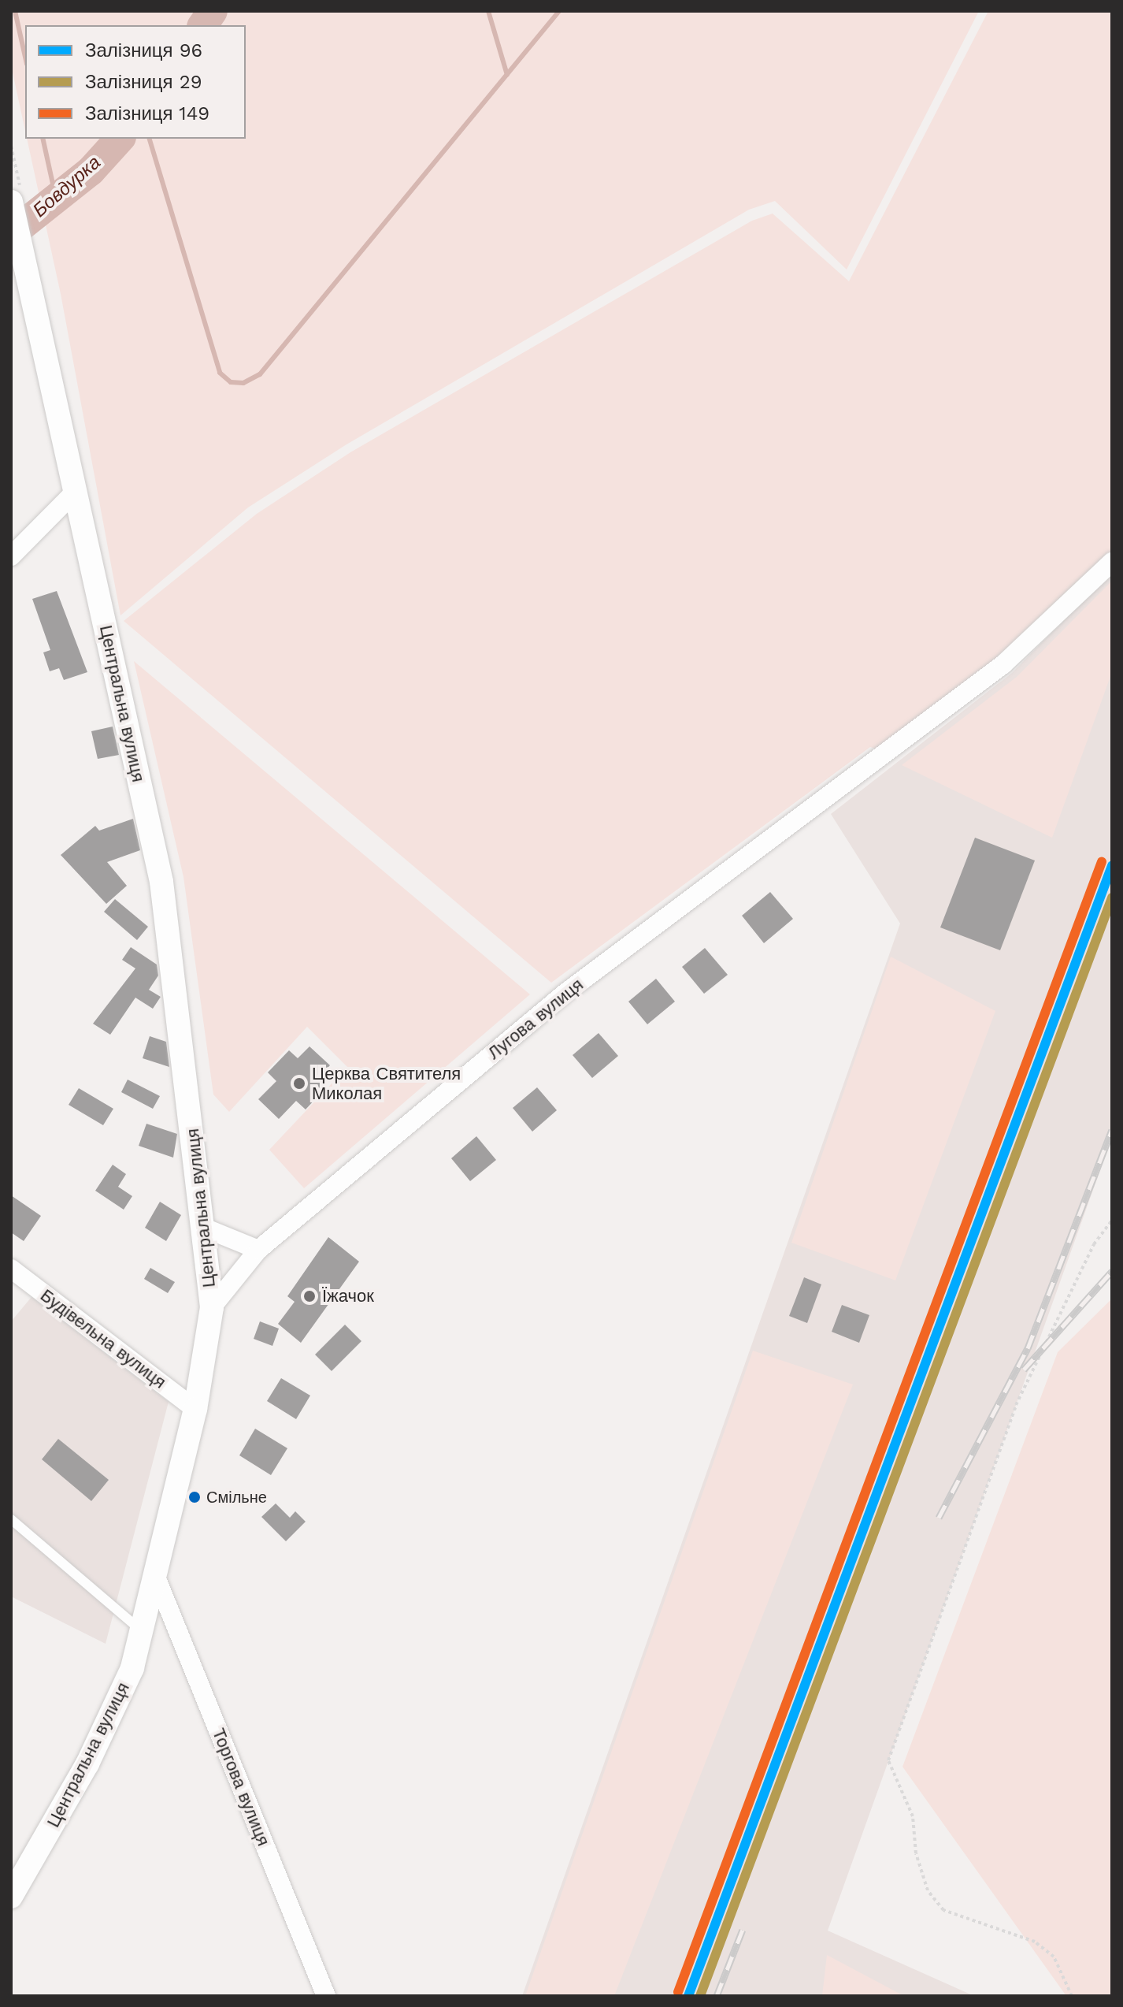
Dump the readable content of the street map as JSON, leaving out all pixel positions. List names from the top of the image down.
{
  "streets": {
    "street": [
      "Центральна вулиця",
      "Лугова вулиця",
      "Будівельна вулиця",
      "Торгова вулиця"
    ]
  },
  "crossings": [
    ["Центральна вулиця", "Лугова вулиця"],
    ["Центральна вулиця", "Будівельна вулиця"],
    ["Центральна вулиця", "Торгова вулиця"]
  ],
  "water": ["Бовдурка"],
  "places": ["Церква Святителя Миколая", "Їжачок", "Смільне"],
  "lines": ["rail line 149", "rail line 96", "rail line 29"],
  "legend": ["Залізниця 96", "Залізниця 29", "Залізниця 149"]
}
